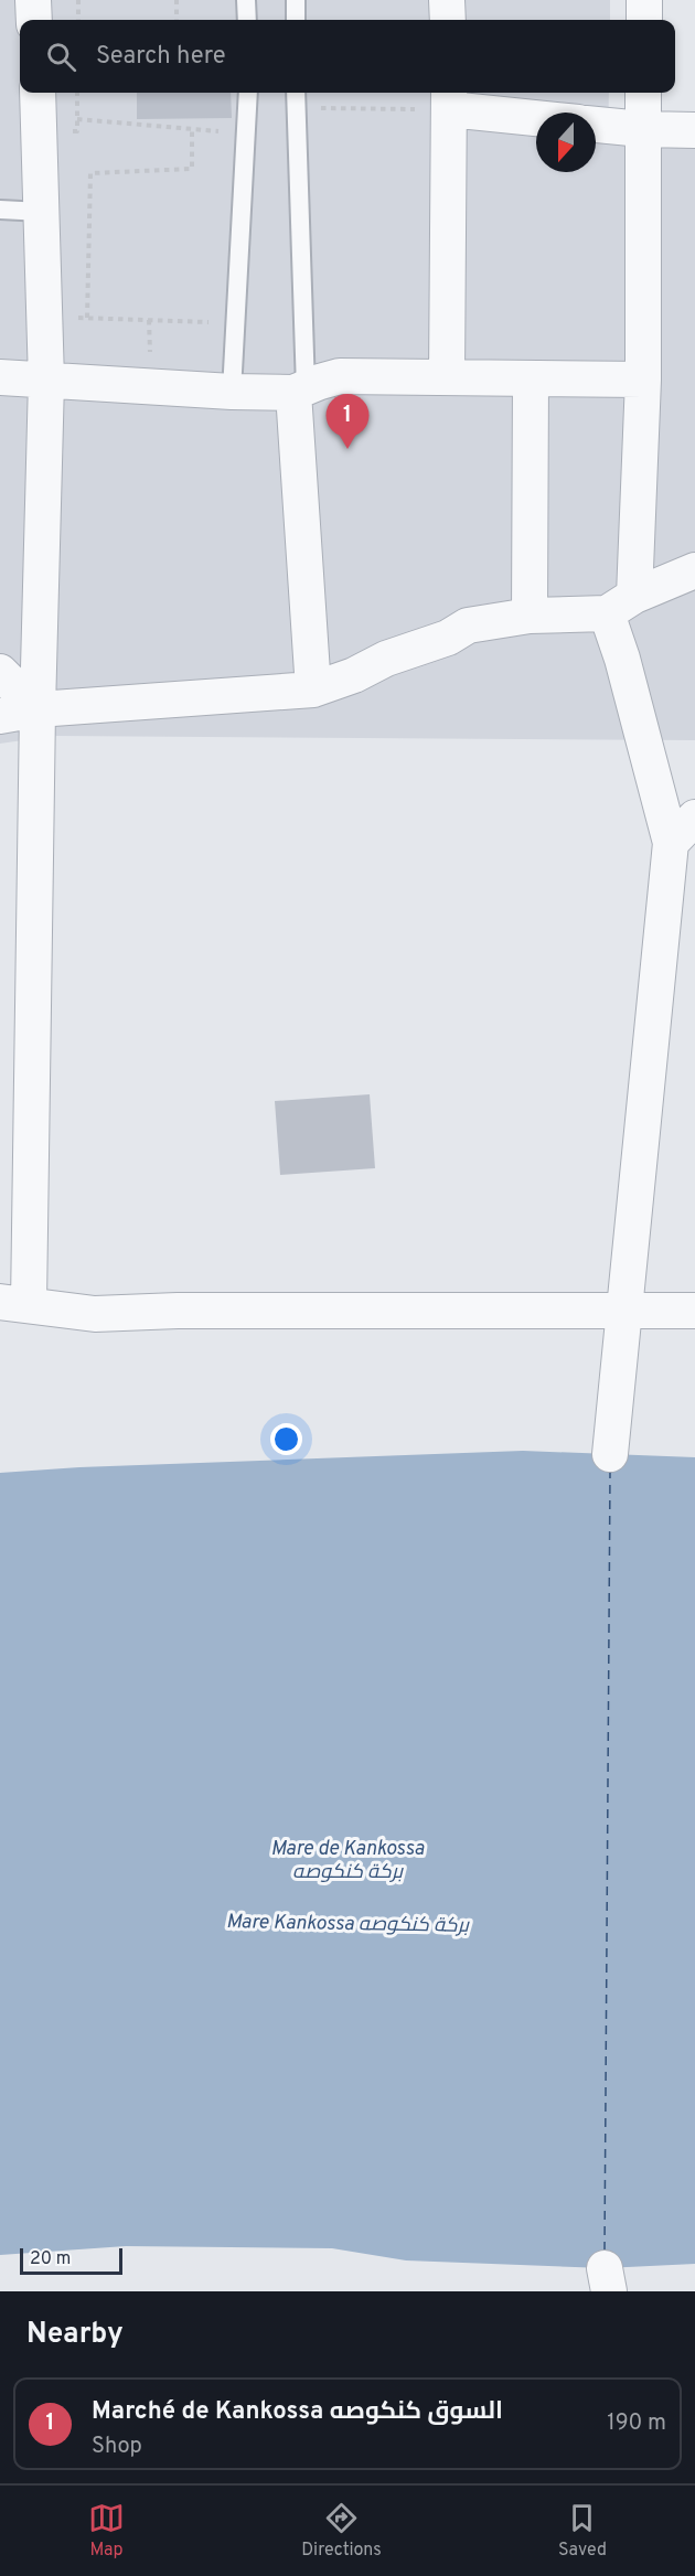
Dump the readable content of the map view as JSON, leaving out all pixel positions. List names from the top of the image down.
{
  "water": ["Mare de Kankossa بركة كنكوصه", "Mare Kankossa بركة كنكوصه"],
  "scale_bar": "20 m",
  "north": "bottom",
  "page": {
    "search": "Search here",
    "pins": "1",
    "scale": "20 m",
    "heading": "Nearby",
    "list": [
      {
        "mark": "1",
        "name": "Marché de Kankossa السوق كنكوصه",
        "note": "Shop",
        "value": "190 m"
      }
    ],
    "nav": ["Map", "Directions", "Saved"]
  }
}
